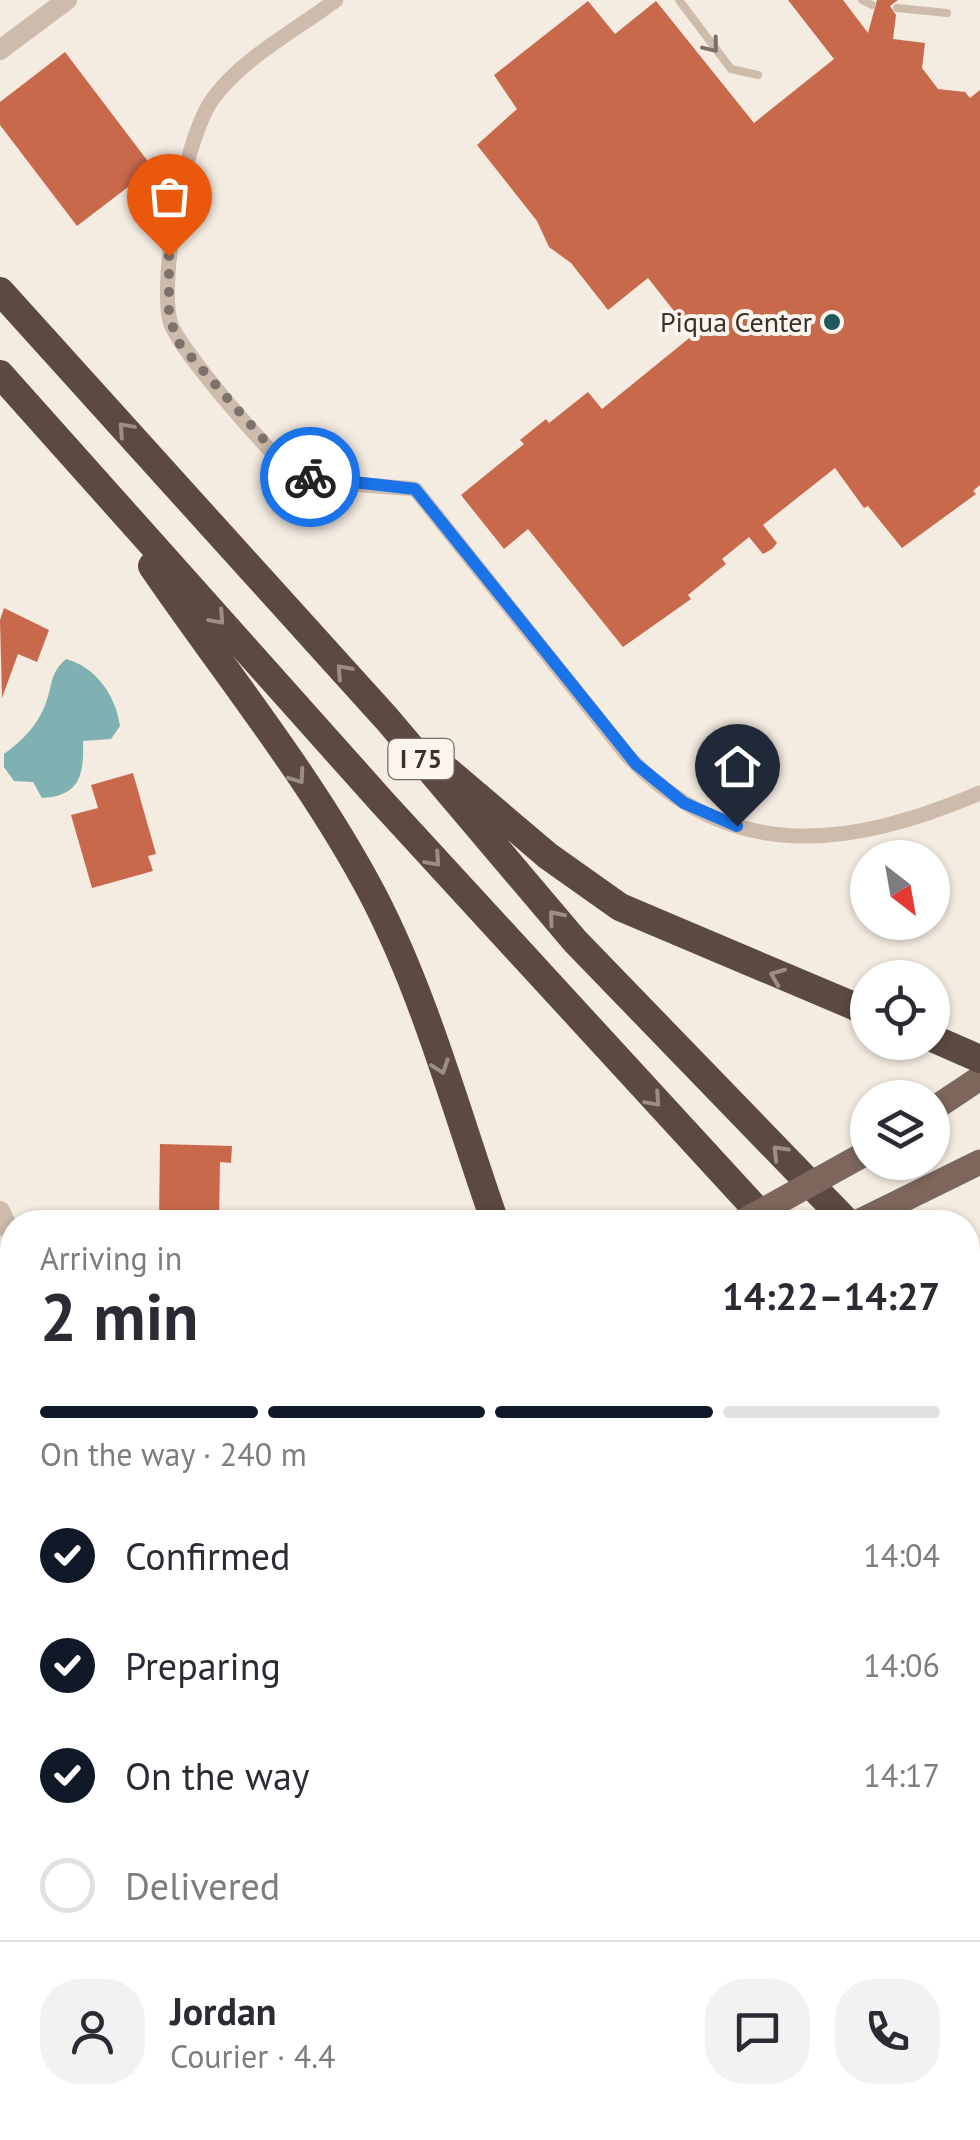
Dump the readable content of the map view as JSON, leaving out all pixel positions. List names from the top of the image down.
{
  "streets": {
    "highway": ["I 75"]
  },
  "places": ["Piqua Center"],
  "north": "bottom right",
  "page": {
    "heading": ["2 min", "Arriving in", "14:22–14:27"],
    "panel": ["Jordan", "Courier · 4.4"],
    "bar": "On the way · 240 m",
    "list": [
      ["Confirmed", "14:04"],
      ["Preparing", "14:06"],
      ["On the way", "14:17"],
      "Delivered"
    ]
  }
}
